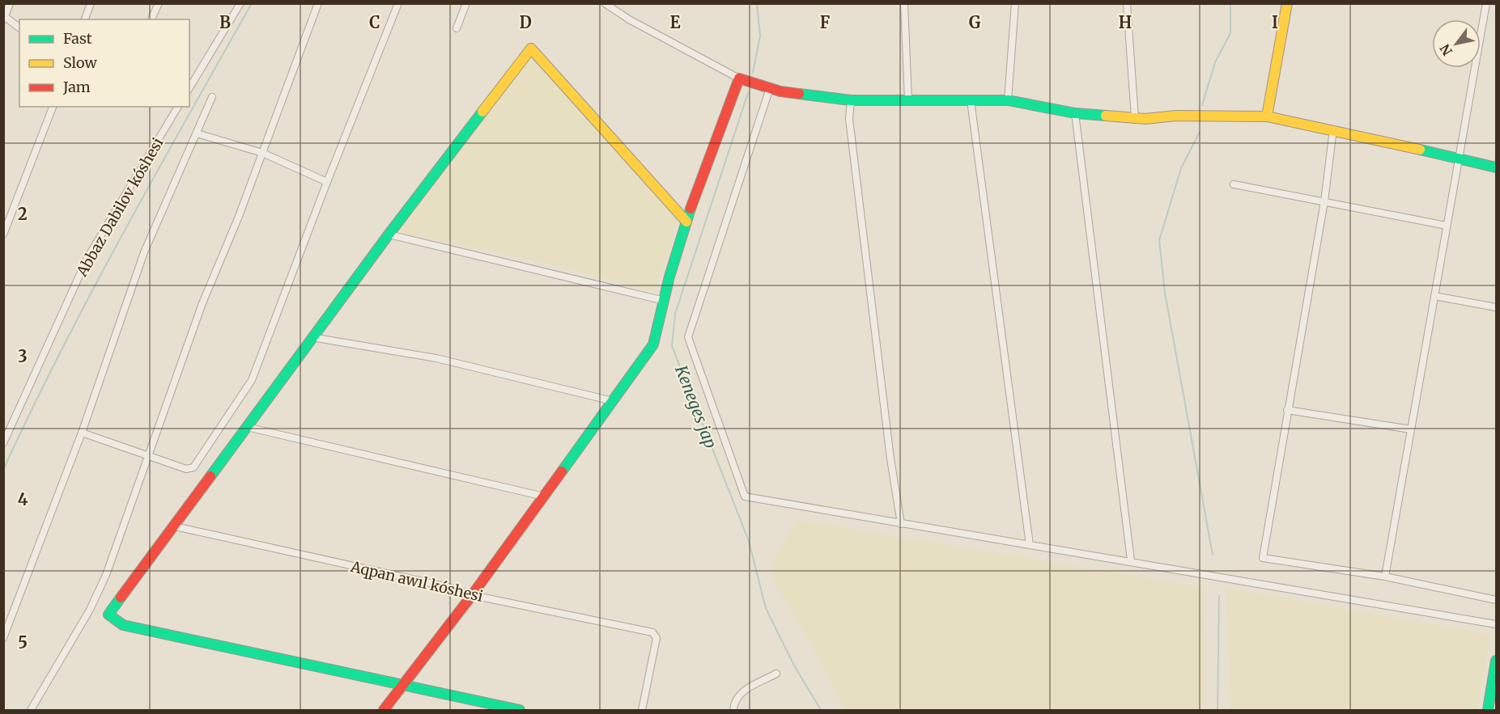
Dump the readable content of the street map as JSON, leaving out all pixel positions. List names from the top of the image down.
{
  "streets": {
    "street": ["Abbaz Dabilov kóshesi", "Aqpan awıl kóshesi"]
  },
  "water": ["Keneges jap"],
  "legend": ["Fast", "Slow", "Jam"],
  "north": "bottom left",
  "grid": {
    "columns": [
      "B",
      "C",
      "D",
      "E",
      "F",
      "G",
      "H",
      "I"
    ],
    "rows": [
      "2",
      "3",
      "4",
      "5"
    ]
  }
}
